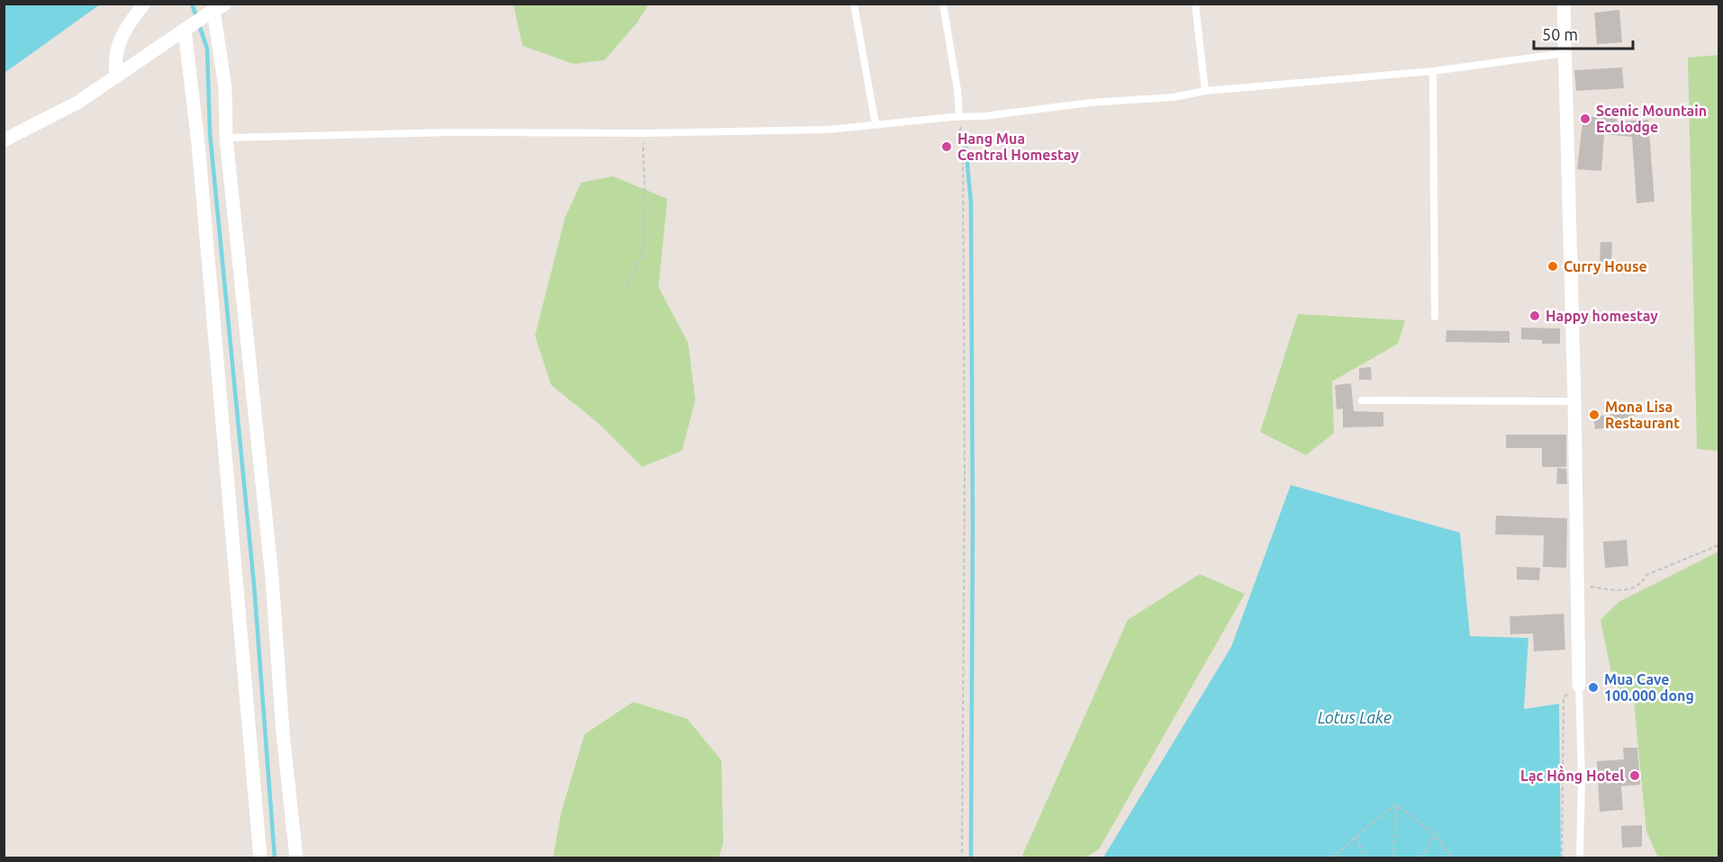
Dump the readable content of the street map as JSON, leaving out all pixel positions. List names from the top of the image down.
{
  "water": ["Lotus Lake"],
  "places": [
    "Scenic Mountain Ecolodge",
    "Hang Mua Central Homestay",
    "Curry House",
    "Happy homestay",
    "Mona Lisa Restaurant",
    "Mua Cave 100.000 dong",
    "Lạc Hồng Hotel"
  ],
  "scale_bar": "50 m"
}
